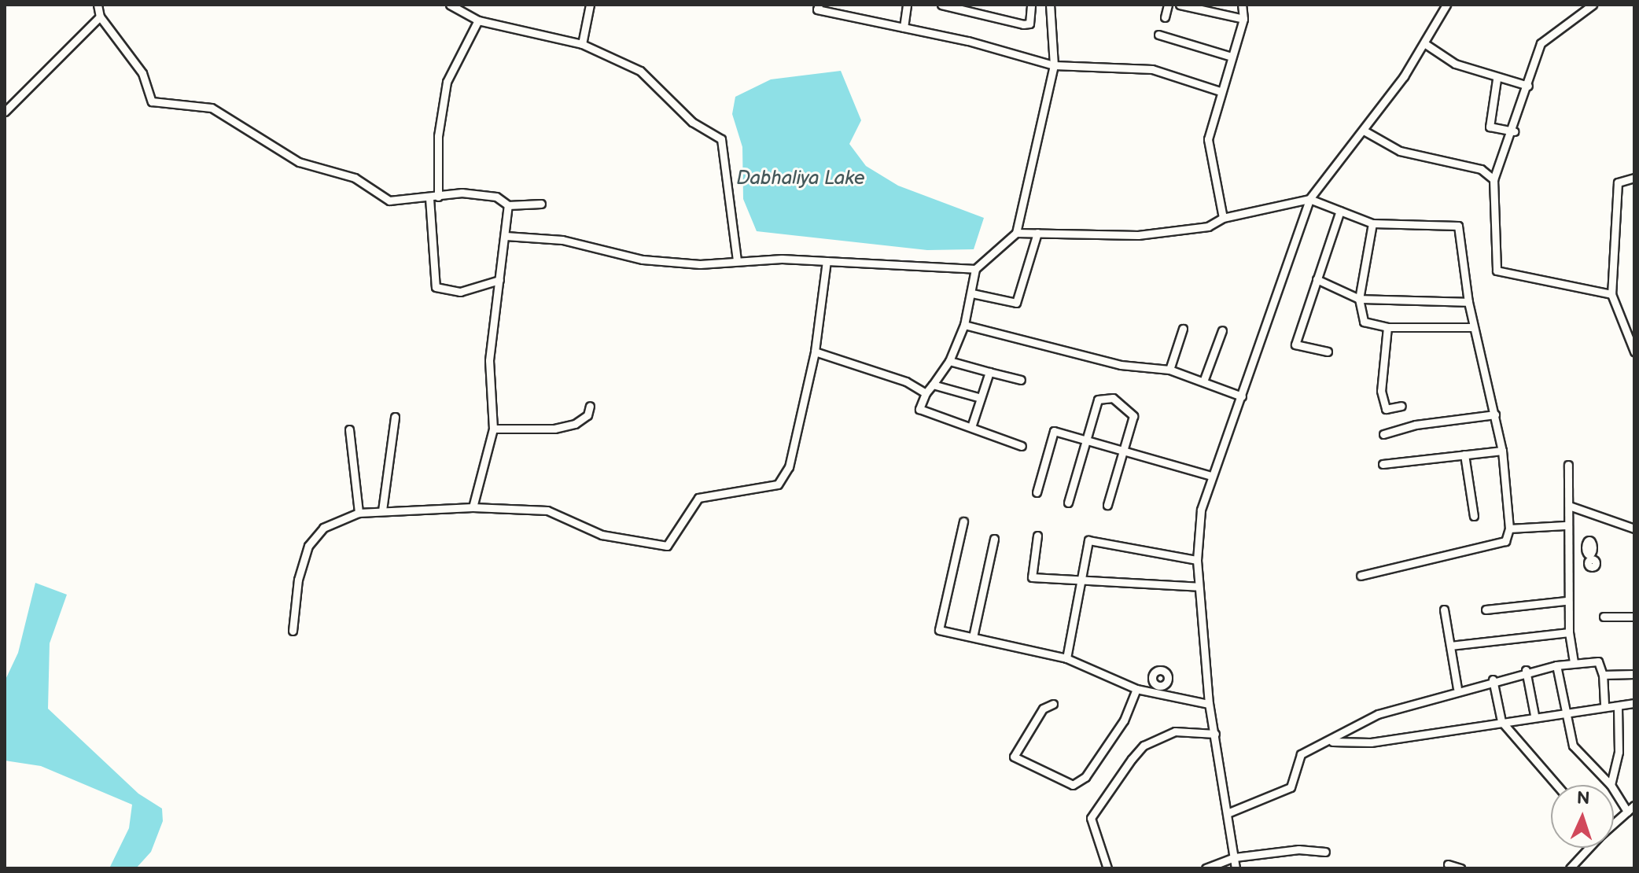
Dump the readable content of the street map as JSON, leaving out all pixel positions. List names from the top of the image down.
{
  "water": ["Dabhaliya Lake"],
  "north": "top"
}
